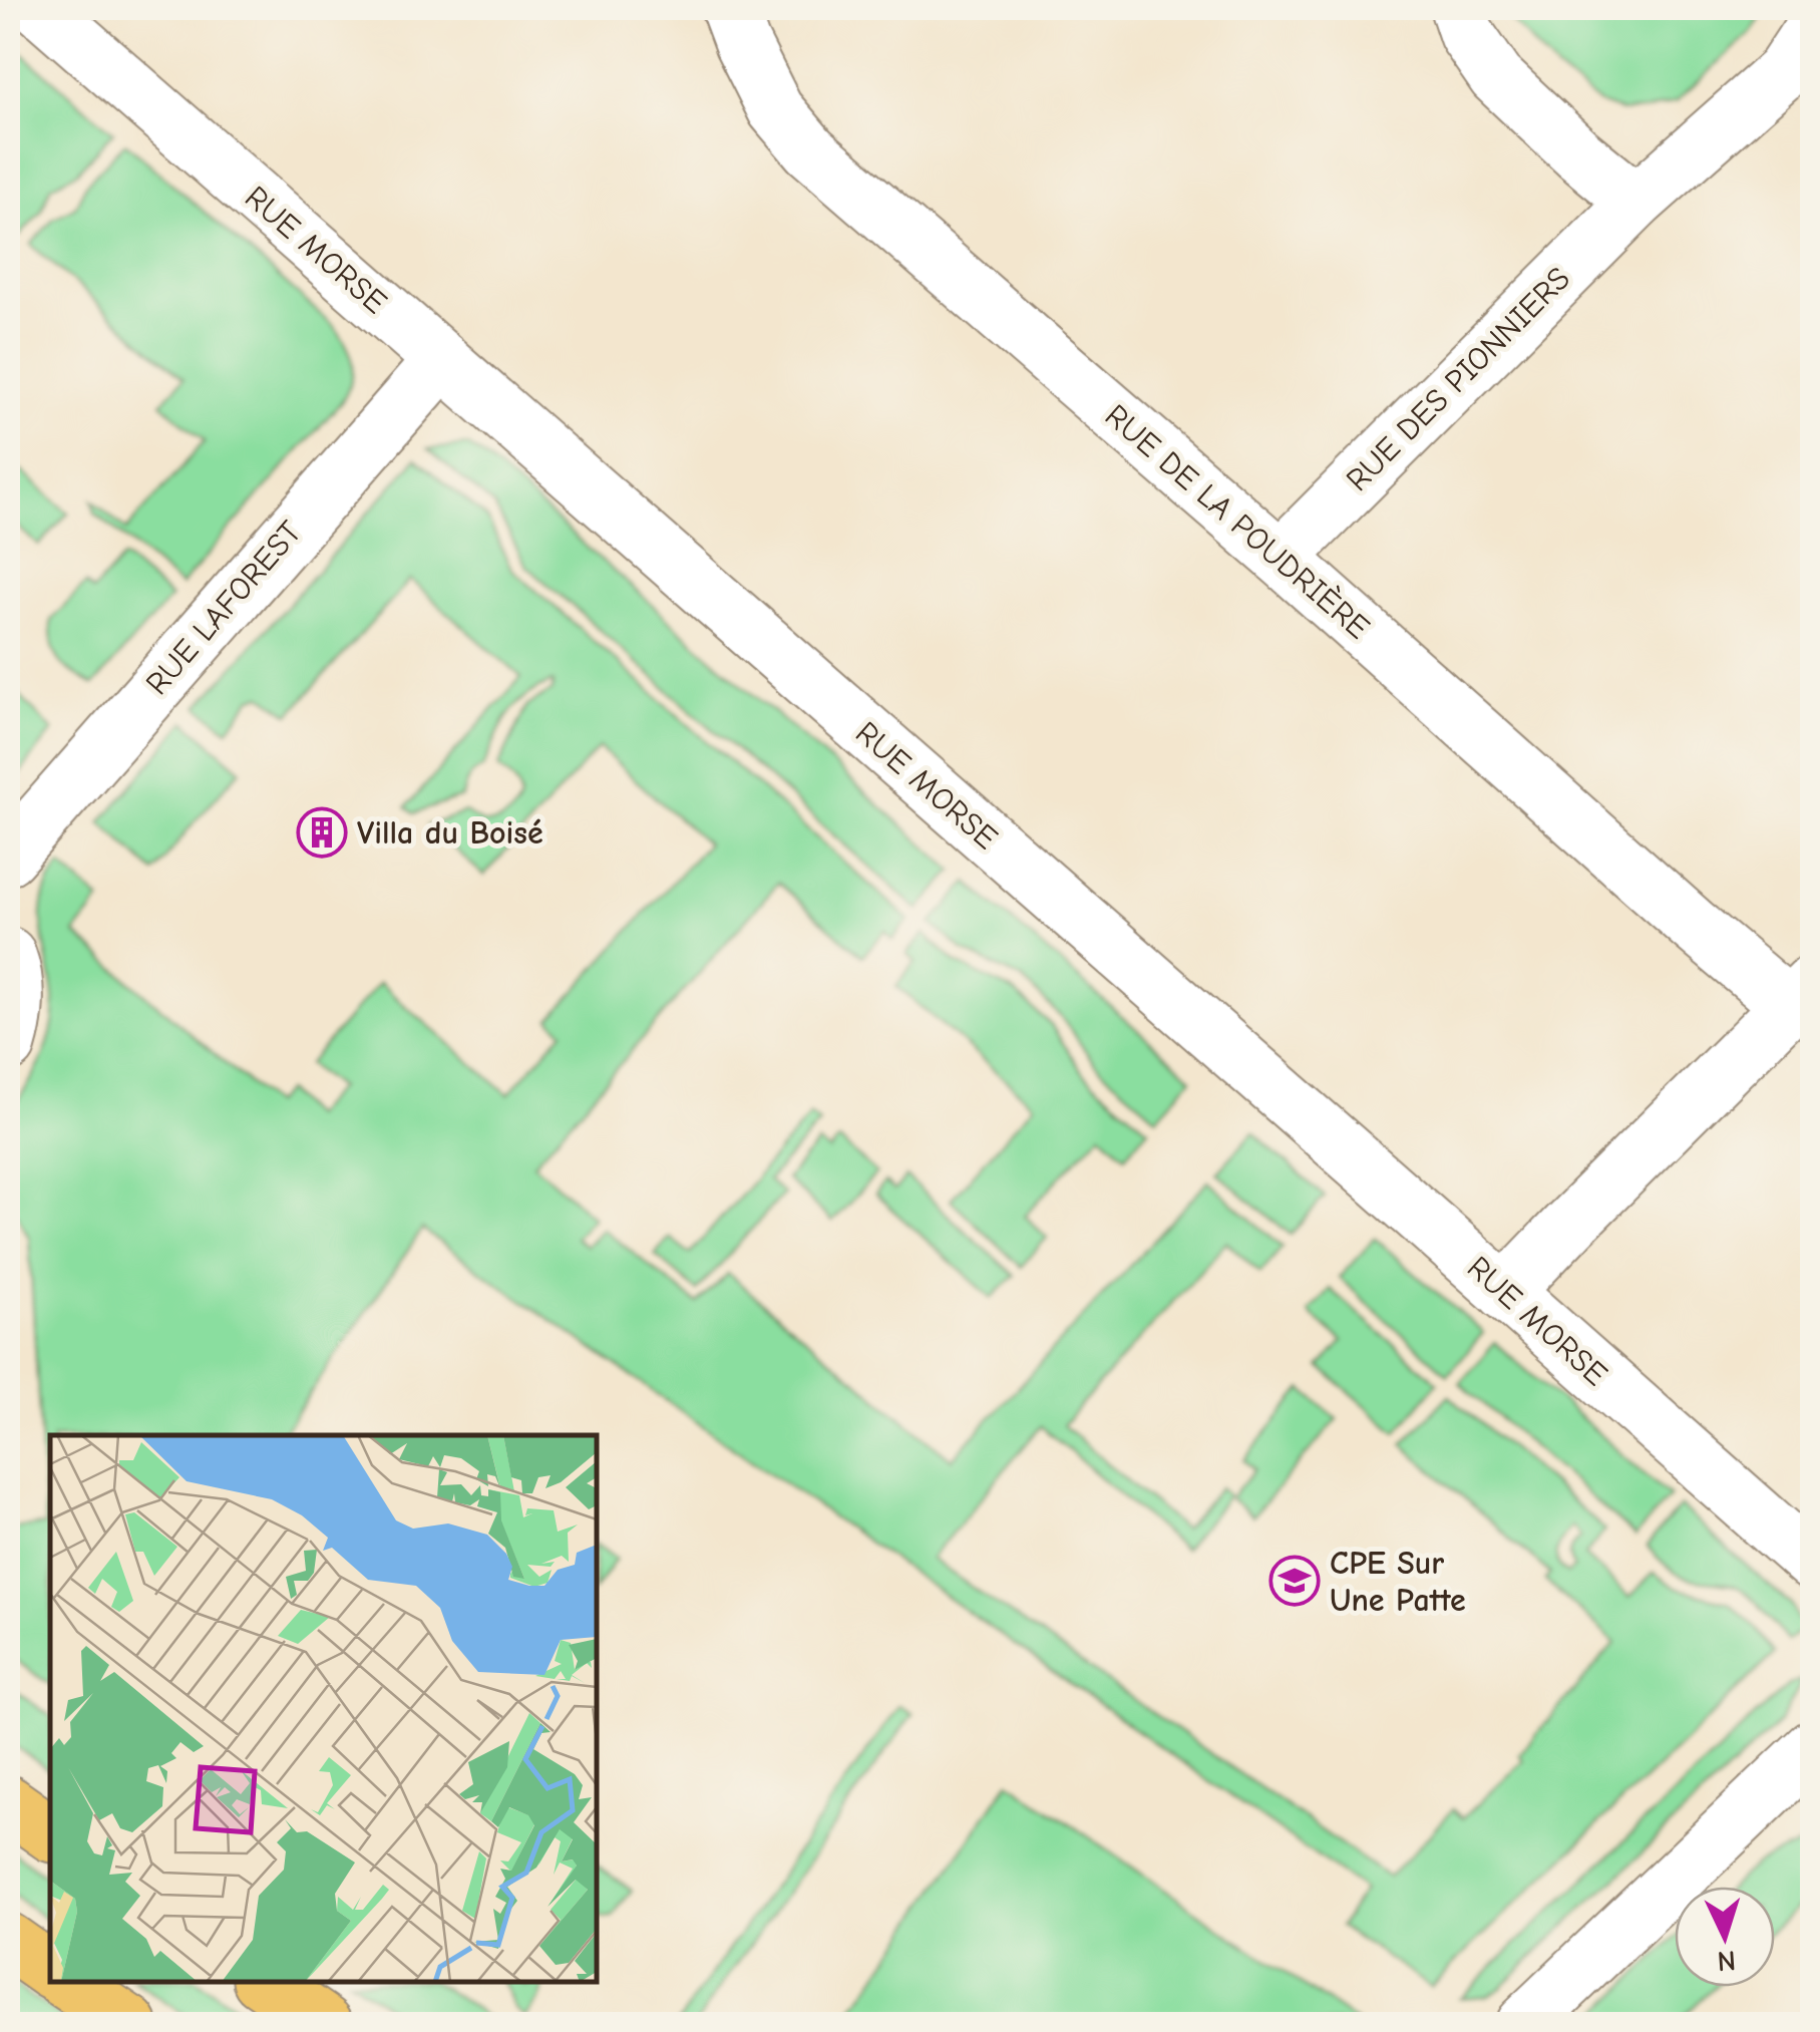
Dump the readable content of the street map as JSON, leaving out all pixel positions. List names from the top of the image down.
{
  "streets": {
    "street": [
      "RUE MORSE",
      "RUE DES PIONNIERS",
      "RUE DE LA POUDRIÈRE",
      "RUE LAFOREST"
    ]
  },
  "crossings": [
    ["RUE MORSE", "RUE LAFOREST"],
    ["RUE DES PIONNIERS", "RUE DE LA POUDRIÈRE"]
  ],
  "places": {
    "building": ["Villa du Boisé"],
    "school or university": ["CPE Sur Une Patte"]
  },
  "north": "bottom"
}
